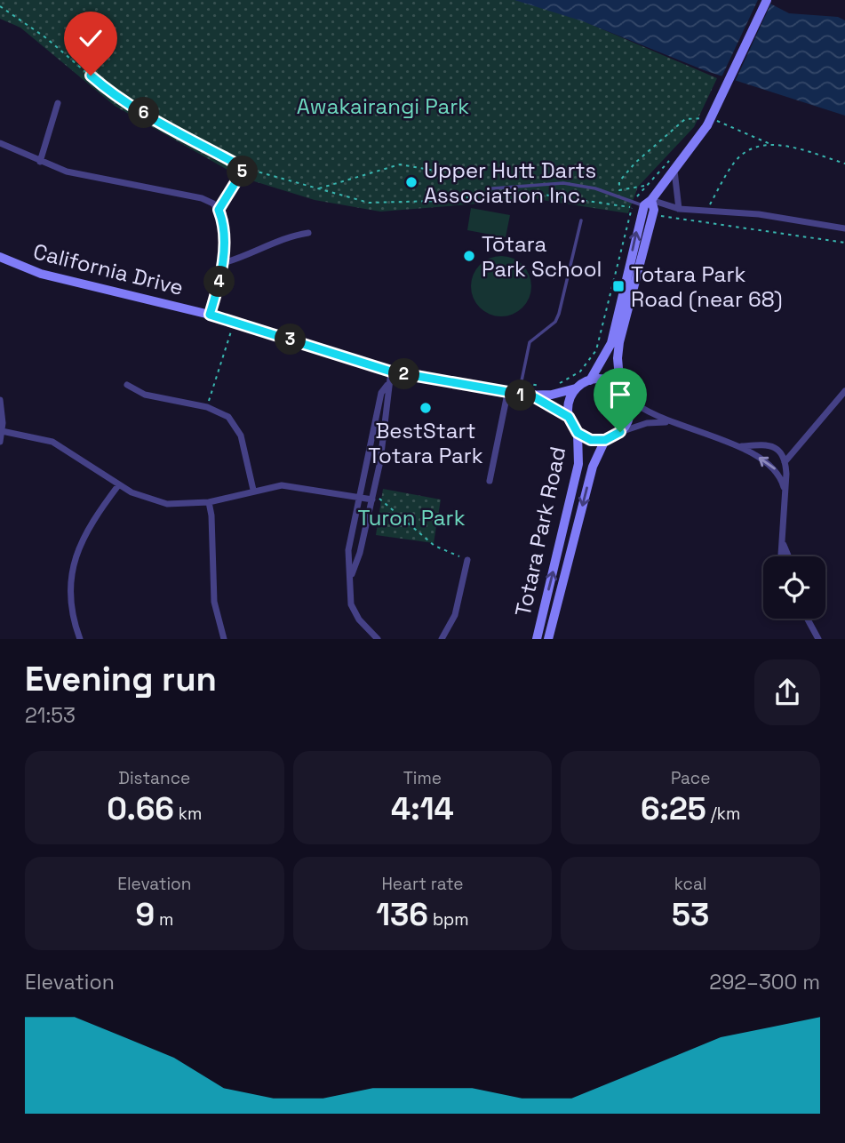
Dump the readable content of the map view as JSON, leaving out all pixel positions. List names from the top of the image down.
{
  "streets": {
    "street": ["California Drive", "Totara Park Road"]
  },
  "crossings": [
    ["California Drive", "Totara Park Road"]
  ],
  "parks": ["Awakairangi Park", "Turon Park"],
  "places": {
    "other": ["Upper Hutt Darts Association Inc.", "Tōtara Park School", "BestStart Totara Park"],
    "transit": ["Totara Park Road (near 68)"]
  },
  "page": {
    "pins": [
      "6",
      "5",
      "4",
      "3",
      "2",
      "1"
    ],
    "heading": ["Evening run", "21:53"],
    "stats": [
      ["Distance", "0.66 km"],
      ["Time", "4:14"],
      ["Pace", "6:25 /km"],
      ["Elevation", "9 m"],
      ["Heart rate", "136 bpm"],
      ["kcal", "53"]
    ],
    "chart": ["Elevation", "292–300 m"]
  }
}
